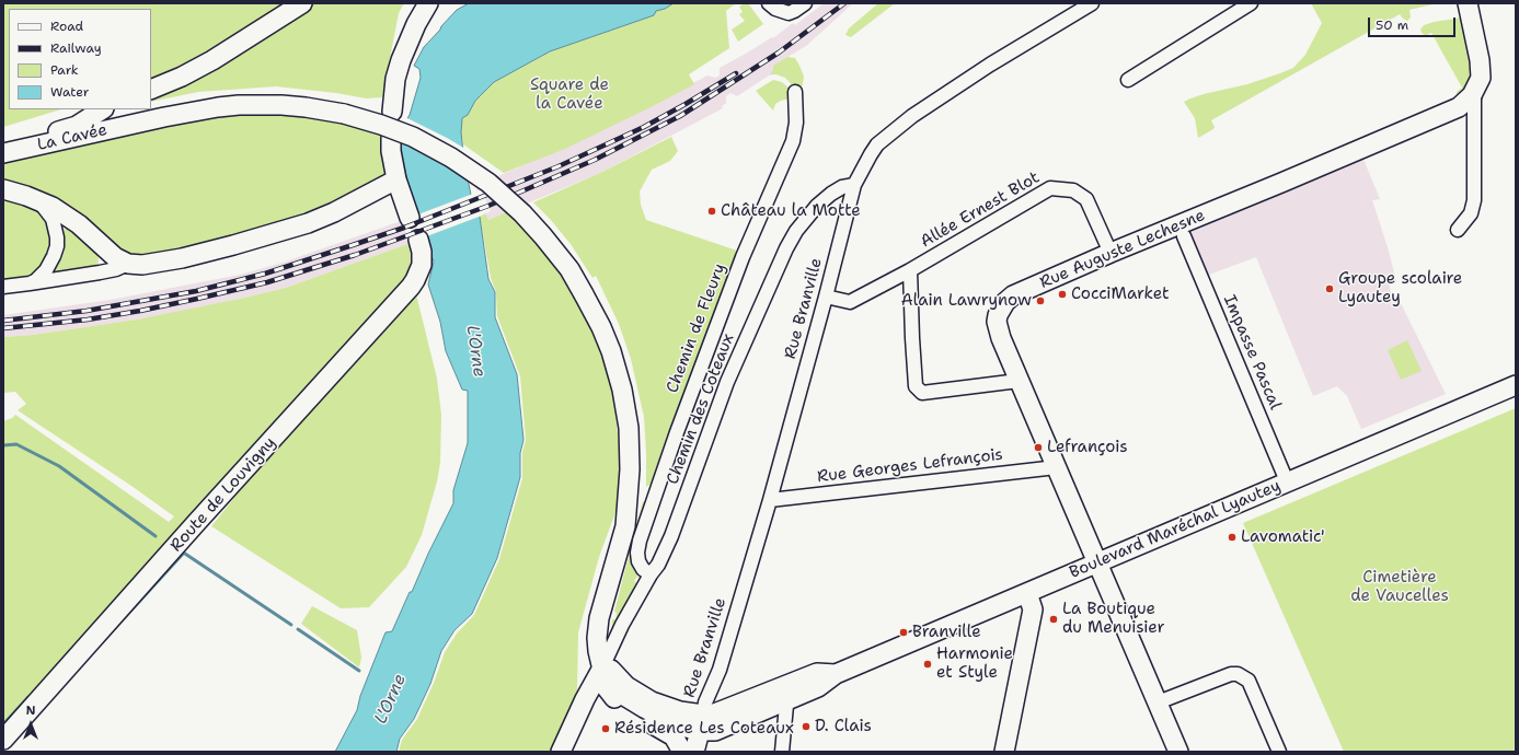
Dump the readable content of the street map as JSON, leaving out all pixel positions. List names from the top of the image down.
{
  "streets": {
    "main road": [
      "La Cavée",
      "Rue Auguste Lechesne",
      "Route de Louvigny",
      "Boulevard Maréchal Lyautey"
    ],
    "street": [
      "Allée Ernest Blot",
      "Rue Branville",
      "Chemin de Fleury",
      "Impasse Pascal",
      "Chemin des Coteaux",
      "Rue Georges Lefrançois"
    ]
  },
  "crossings": [
    ["La Cavée", "Chemin des Coteaux"],
    ["Allée Ernest Blot", "Rue Auguste Lechesne"],
    ["Allée Ernest Blot", "Rue Branville"],
    ["Rue Auguste Lechesne", "Rue Georges Lefrançois"],
    ["Rue Auguste Lechesne", "Boulevard Maréchal Lyautey"],
    ["Rue Branville", "Chemin des Coteaux"],
    ["Rue Branville", "Rue Georges Lefrançois"],
    ["Rue Branville", "Boulevard Maréchal Lyautey"],
    ["Chemin de Fleury", "Chemin des Coteaux"],
    ["Impasse Pascal", "Boulevard Maréchal Lyautey"]
  ],
  "water": ["L'Orne"],
  "parks": ["Square de la Cavée", "Cimetière de Vaucelles"],
  "places": [
    "Château la Motte",
    "Groupe scolaire Lyautey",
    "CocciMarket",
    "Alain Lawrynow",
    "Lefrançois",
    "Lavomatic'",
    "La Boutique du Menuisier",
    "Branville",
    "Harmonie et Style",
    "D. Clais",
    "Résidence Les Coteaux"
  ],
  "legend": [
    "Road",
    "Railway",
    "Park",
    "Water"
  ],
  "scale_bar": "50 m",
  "north": "top"
}
